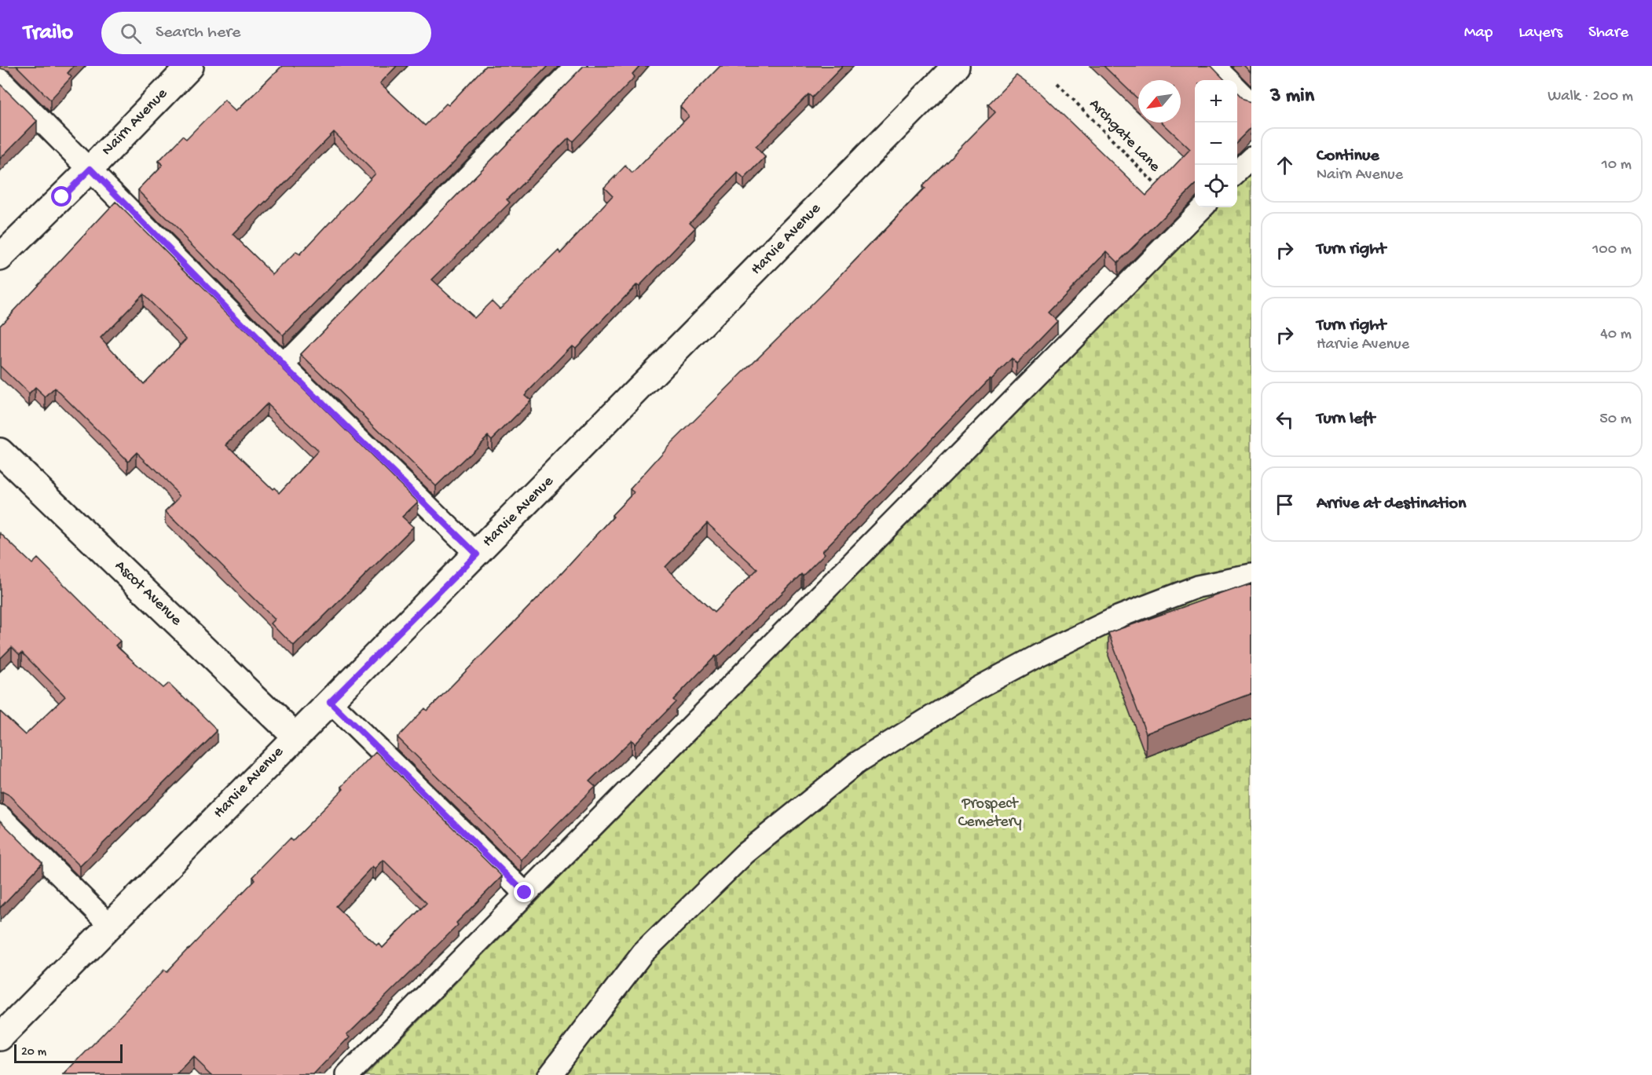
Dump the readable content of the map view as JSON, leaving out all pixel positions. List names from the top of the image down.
{
  "streets": {
    "street": ["Nairn Avenue", "Harvie Avenue", "Ascot Avenue"],
    "path": ["Archgate Lane"]
  },
  "crossings": [
    ["Harvie Avenue", "Ascot Avenue"]
  ],
  "parks": ["Prospect Cemetery"],
  "scale_bar": "20 m",
  "north": "bottom left",
  "page": {
    "header": "Trailo",
    "search": "Search here",
    "nav": ["Map", "Layers", "Share"],
    "heading": ["3 min", "Walk · 200 m"],
    "map_buttons": ["+", "−"],
    "list": [
      ["Continue", "Nairn Avenue", "10 m"],
      ["Turn right", "100 m"],
      ["Turn right", "Harvie Avenue", "40 m"],
      ["Turn left", "50 m"],
      "Arrive at destination"
    ],
    "scale": "20 m"
  }
}
